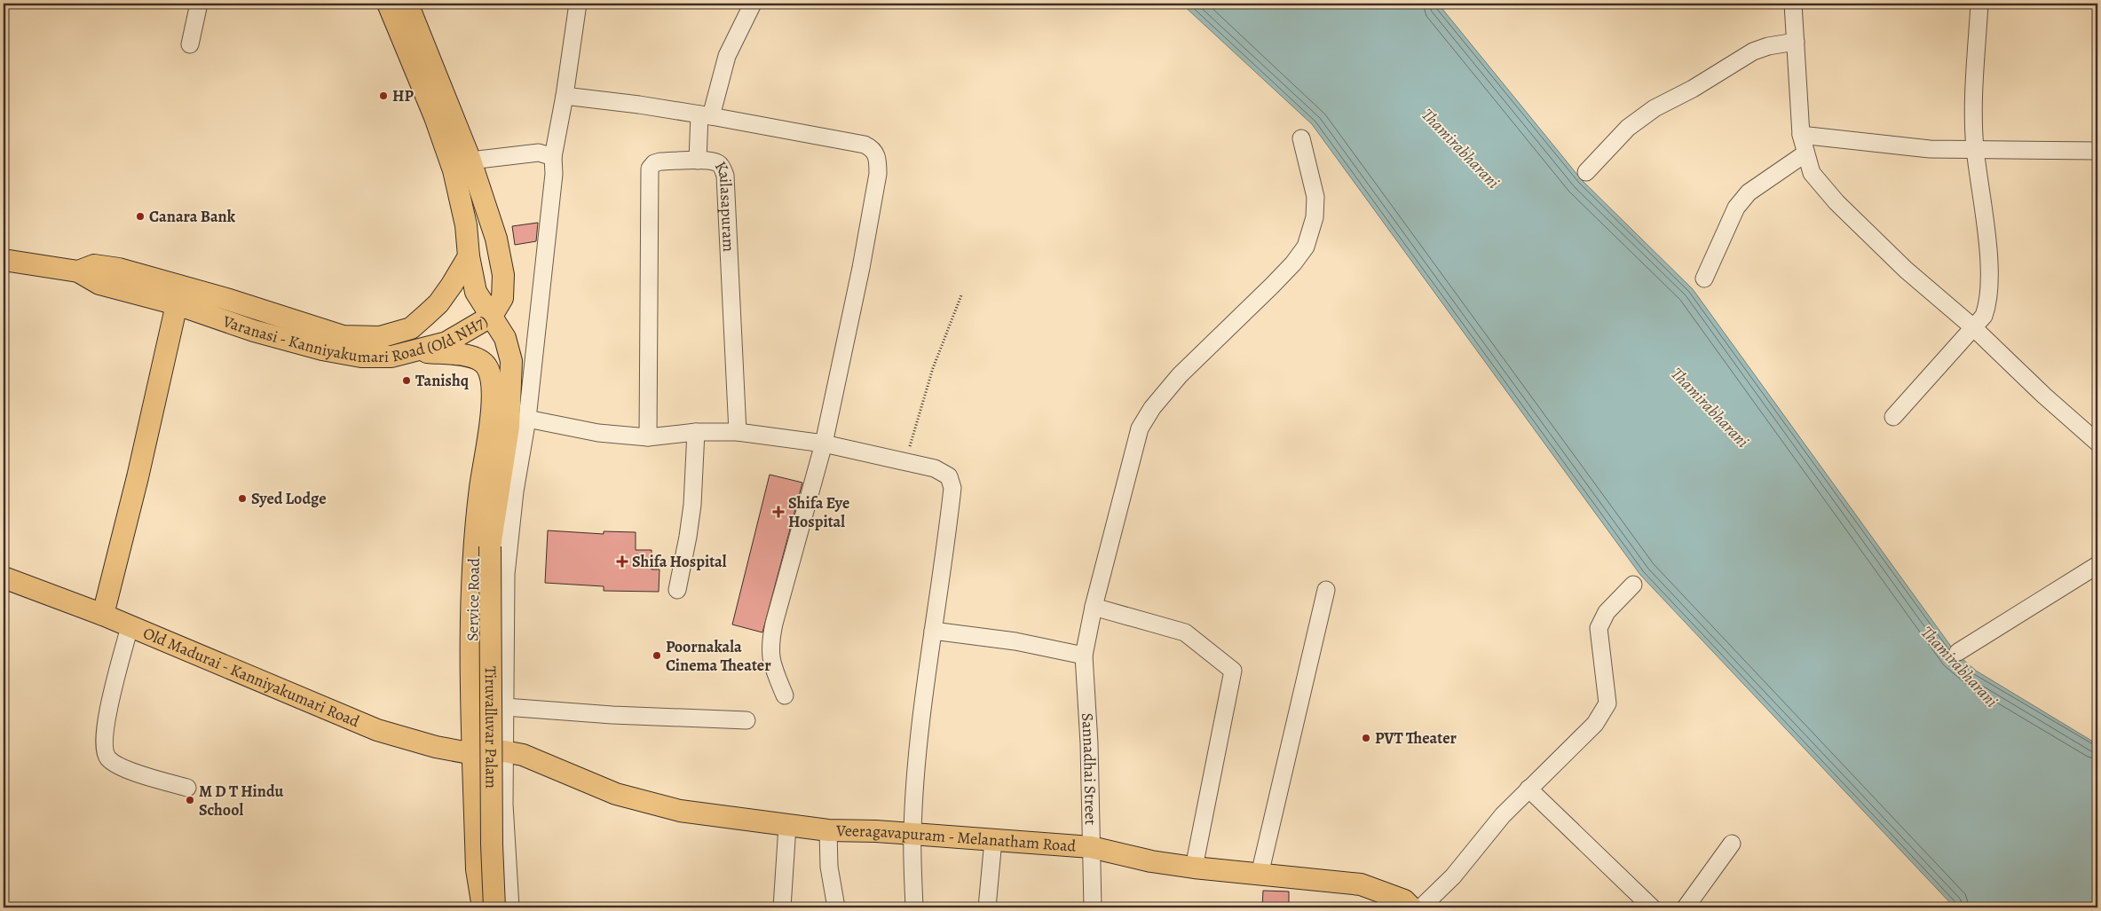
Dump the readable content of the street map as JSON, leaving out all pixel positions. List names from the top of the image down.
{
  "streets": {
    "main road": [
      "Varanasi - Kanniyakumari Road (Old NH7)",
      "Service Road",
      "Old Madurai - Kanniyakumari Road",
      "Tiruvalluvar Palam",
      "Veeragavapuram - Melanatham Road"
    ],
    "street": ["Kailasapuram", "Sannadhai Street"]
  },
  "crossings": [
    ["Varanasi - Kanniyakumari Road (Old NH7)", "Service Road"],
    ["Varanasi - Kanniyakumari Road (Old NH7)", "Tiruvalluvar Palam"],
    ["Service Road", "Old Madurai - Kanniyakumari Road"],
    ["Old Madurai - Kanniyakumari Road", "Veeragavapuram - Melanatham Road"],
    ["Sannadhai Street", "Veeragavapuram - Melanatham Road"]
  ],
  "water": ["Thamirabharani"],
  "places": {
    "other": [
      "HP",
      "Canara Bank",
      "Tanishq",
      "Syed Lodge",
      "Poornakala Cinema Theater",
      "PVT Theater",
      "M D T Hindu School"
    ],
    "health": ["Shifa Eye Hospital", "Shifa Hospital"]
  }
}
